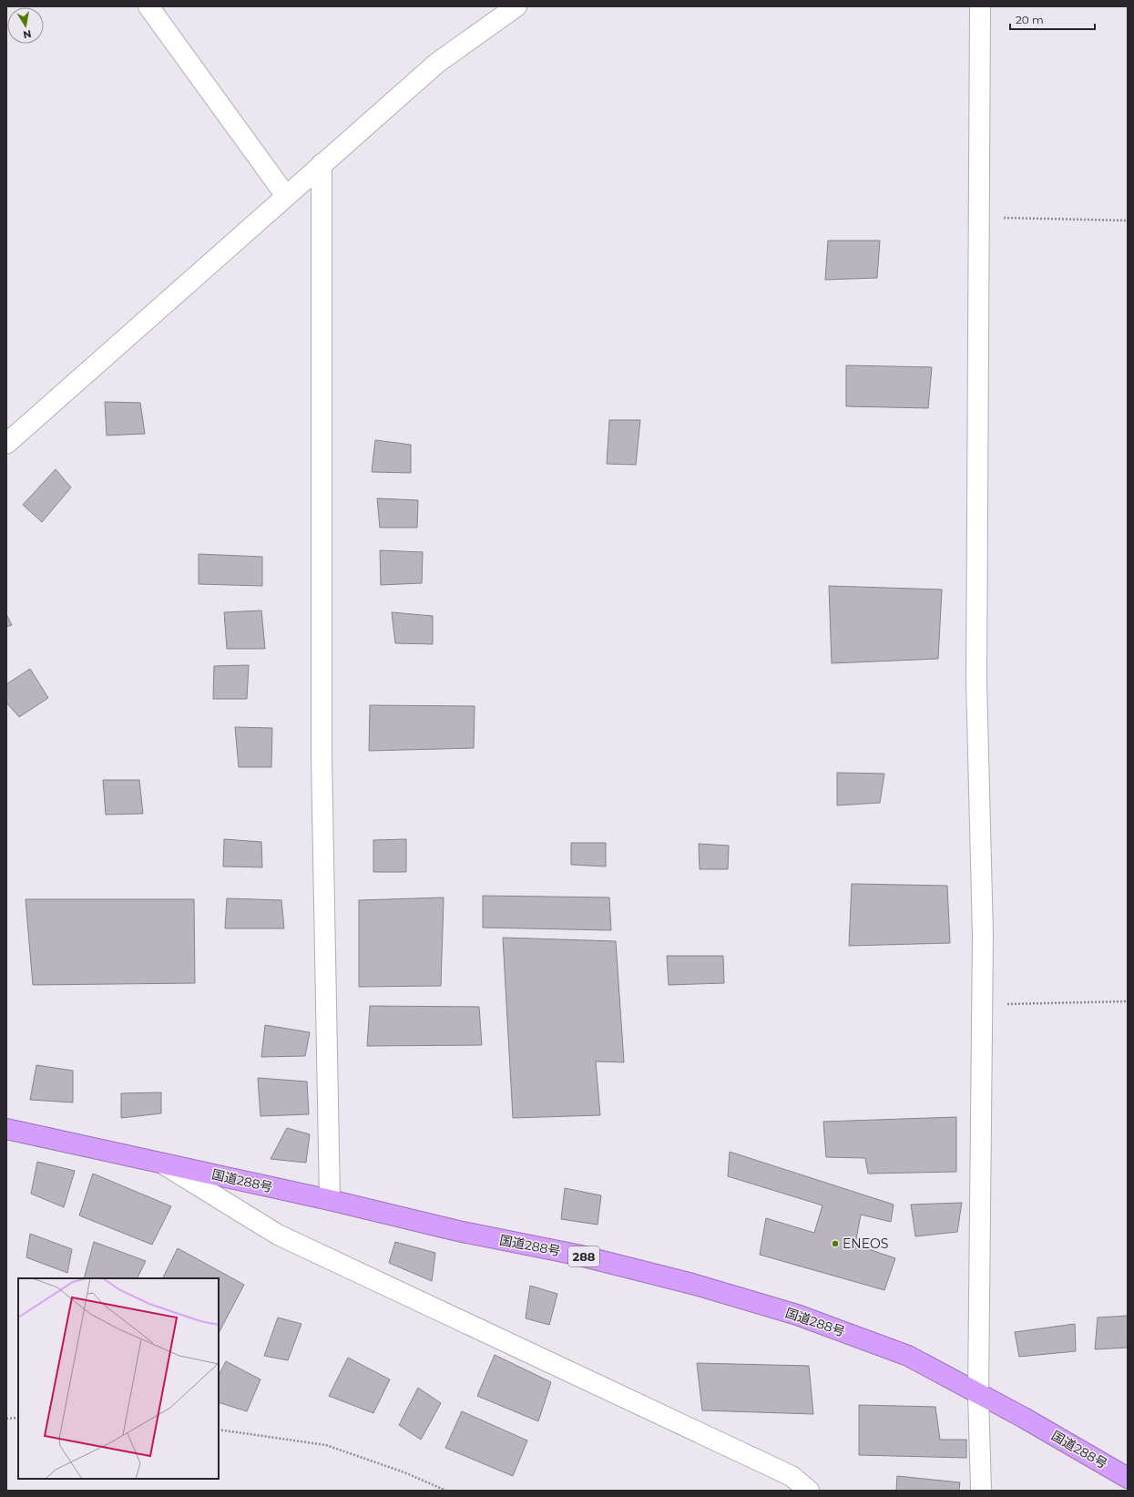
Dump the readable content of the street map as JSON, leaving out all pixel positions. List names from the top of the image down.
{
  "streets": {
    "highway": ["国道288号", "288"]
  },
  "places": ["ENEOS"],
  "scale_bar": "20 m",
  "north": "bottom"
}
